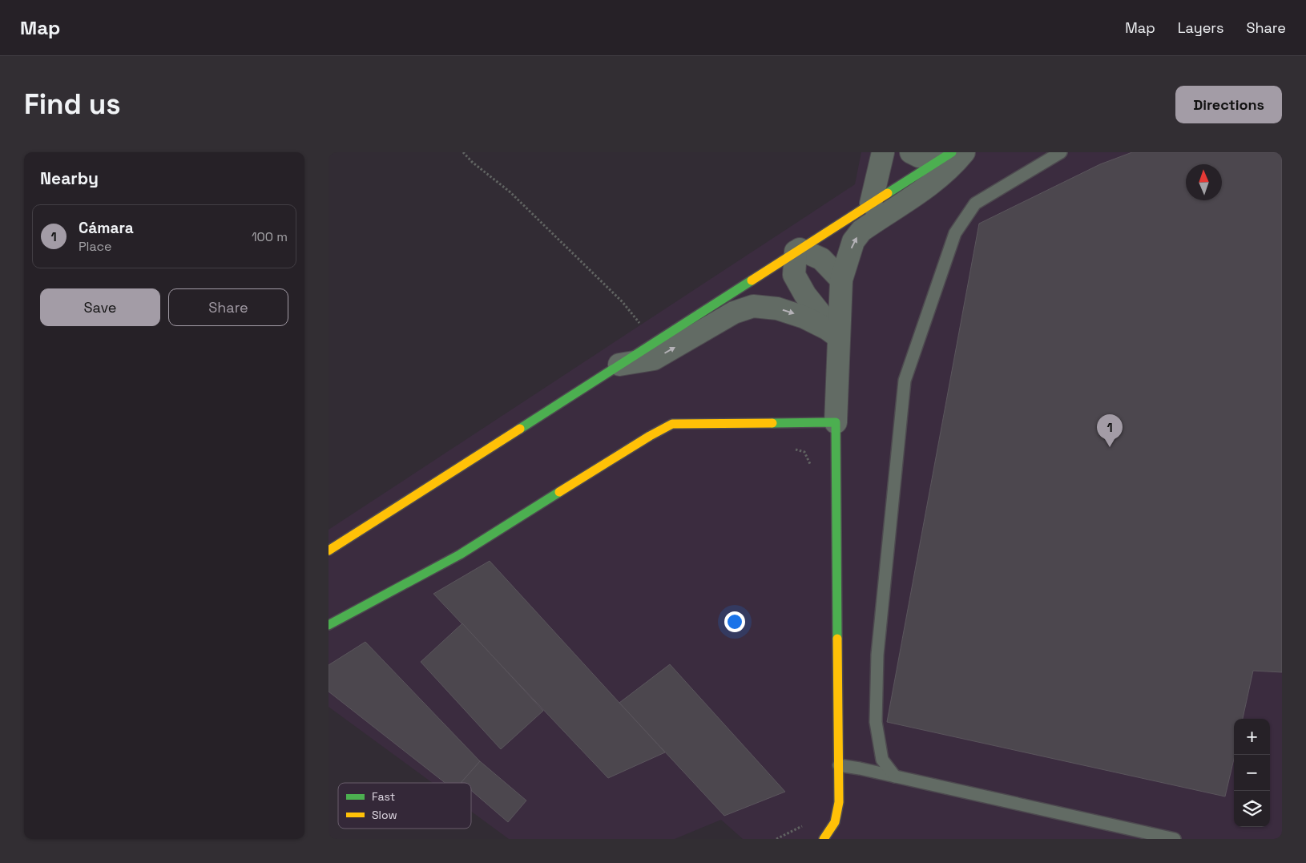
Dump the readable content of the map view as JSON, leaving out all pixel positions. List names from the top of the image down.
{
  "legend": ["Fast", "Slow"],
  "north": "top",
  "page": {
    "header": "Map",
    "nav": ["Map", "Layers", "Share"],
    "buttons": [
      "Directions",
      ["Save", "Share"]
    ],
    "title": "Find us",
    "heading": "Nearby",
    "list": [
      {
        "mark": "1",
        "name": "Cámara",
        "note": "Place",
        "value": "100 m"
      }
    ],
    "pins": "1",
    "map_buttons": ["+", "−"]
  }
}
